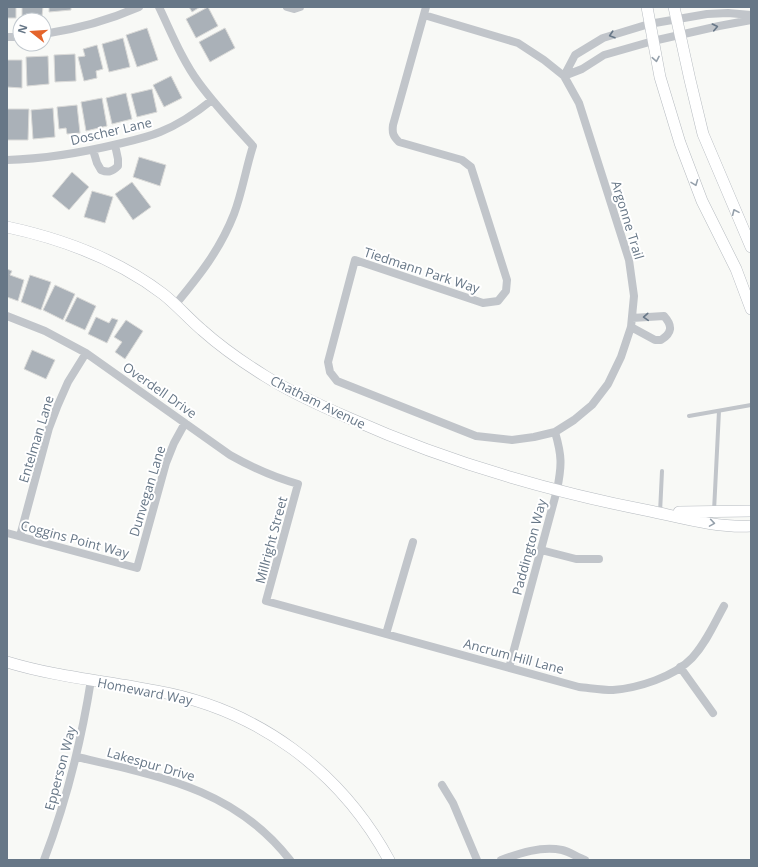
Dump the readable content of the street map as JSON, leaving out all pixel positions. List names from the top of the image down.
{
  "streets": {
    "street": [
      "Doscher Lane",
      "Argonne Trail",
      "Tiedmann Park Way",
      "Overdell Drive",
      "Chatham Avenue",
      "Entelman Lane",
      "Dunvegan Lane",
      "Coggins Point Way",
      "Millright Street",
      "Paddington Way",
      "Ancrum Hill Lane",
      "Homeward Way",
      "Lakespur Drive",
      "Epperson Way"
    ]
  },
  "crossings": [
    ["Argonne Trail", "Tiedmann Park Way"],
    ["Argonne Trail", "Paddington Way"],
    ["Overdell Drive", "Entelman Lane"],
    ["Overdell Drive", "Dunvegan Lane"],
    ["Overdell Drive", "Millright Street"],
    ["Chatham Avenue", "Paddington Way"],
    ["Entelman Lane", "Coggins Point Way"],
    ["Dunvegan Lane", "Coggins Point Way"],
    ["Millright Street", "Ancrum Hill Lane"],
    ["Paddington Way", "Ancrum Hill Lane"],
    ["Homeward Way", "Epperson Way"],
    ["Lakespur Drive", "Epperson Way"]
  ],
  "north": "left"
}
